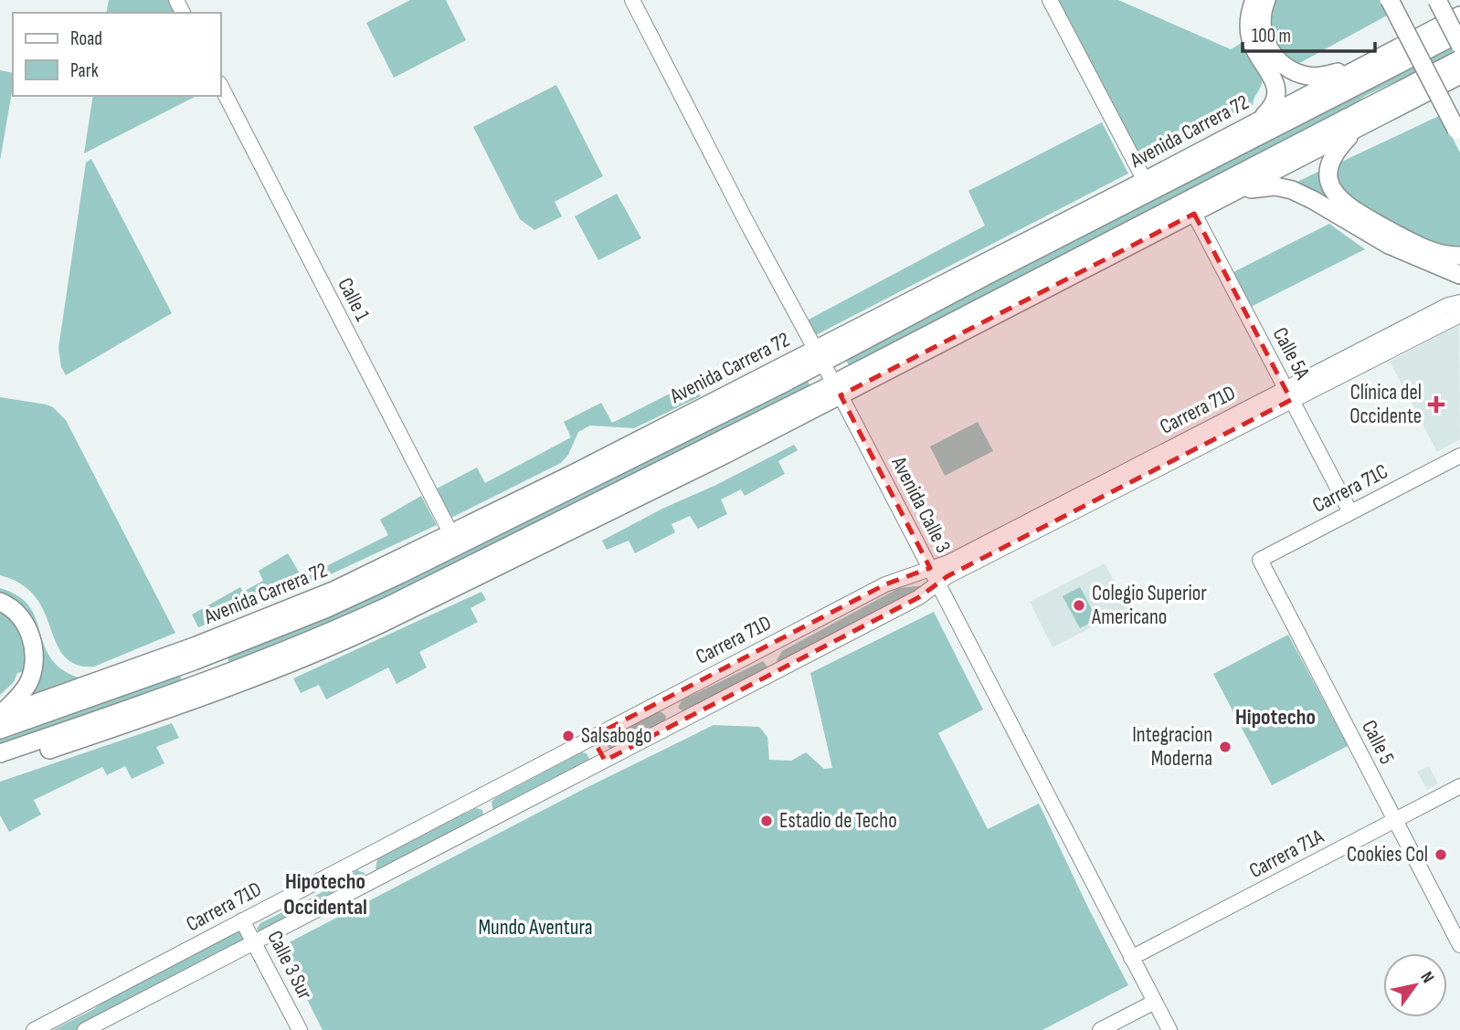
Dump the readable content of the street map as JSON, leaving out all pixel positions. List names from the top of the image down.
{
  "streets": {
    "highway": ["Avenida Carrera 72"],
    "street": [
      "Calle 1",
      "Calle 5A",
      "Carrera 71D",
      "Carrera 71C",
      "Avenida Calle 3",
      "Calle 5",
      "Carrera 71A",
      "Calle 3 Sur"
    ]
  },
  "crossings": [
    ["Avenida Carrera 72", "Calle 1"],
    ["Avenida Carrera 72", "Avenida Calle 3"],
    ["Calle 5A", "Carrera 71D"],
    ["Calle 5A", "Carrera 71C"],
    ["Carrera 71D", "Avenida Calle 3"],
    ["Carrera 71D", "Calle 3 Sur"],
    ["Carrera 71C", "Calle 5"],
    ["Avenida Calle 3", "Carrera 71A"],
    ["Calle 5", "Carrera 71A"]
  ],
  "districts": ["Hipotecho", "Hipotecho Occidental"],
  "parks": ["Mundo Aventura"],
  "places": {
    "health": ["Clínica del Occidente"],
    "other": [
      "Colegio Superior Americano",
      "Salsabogo",
      "Integracion Moderna",
      "Estadio de Techo",
      "Cookies Col"
    ]
  },
  "legend": ["Road", "Park"],
  "scale_bar": "100 m",
  "north": "top right"
}
